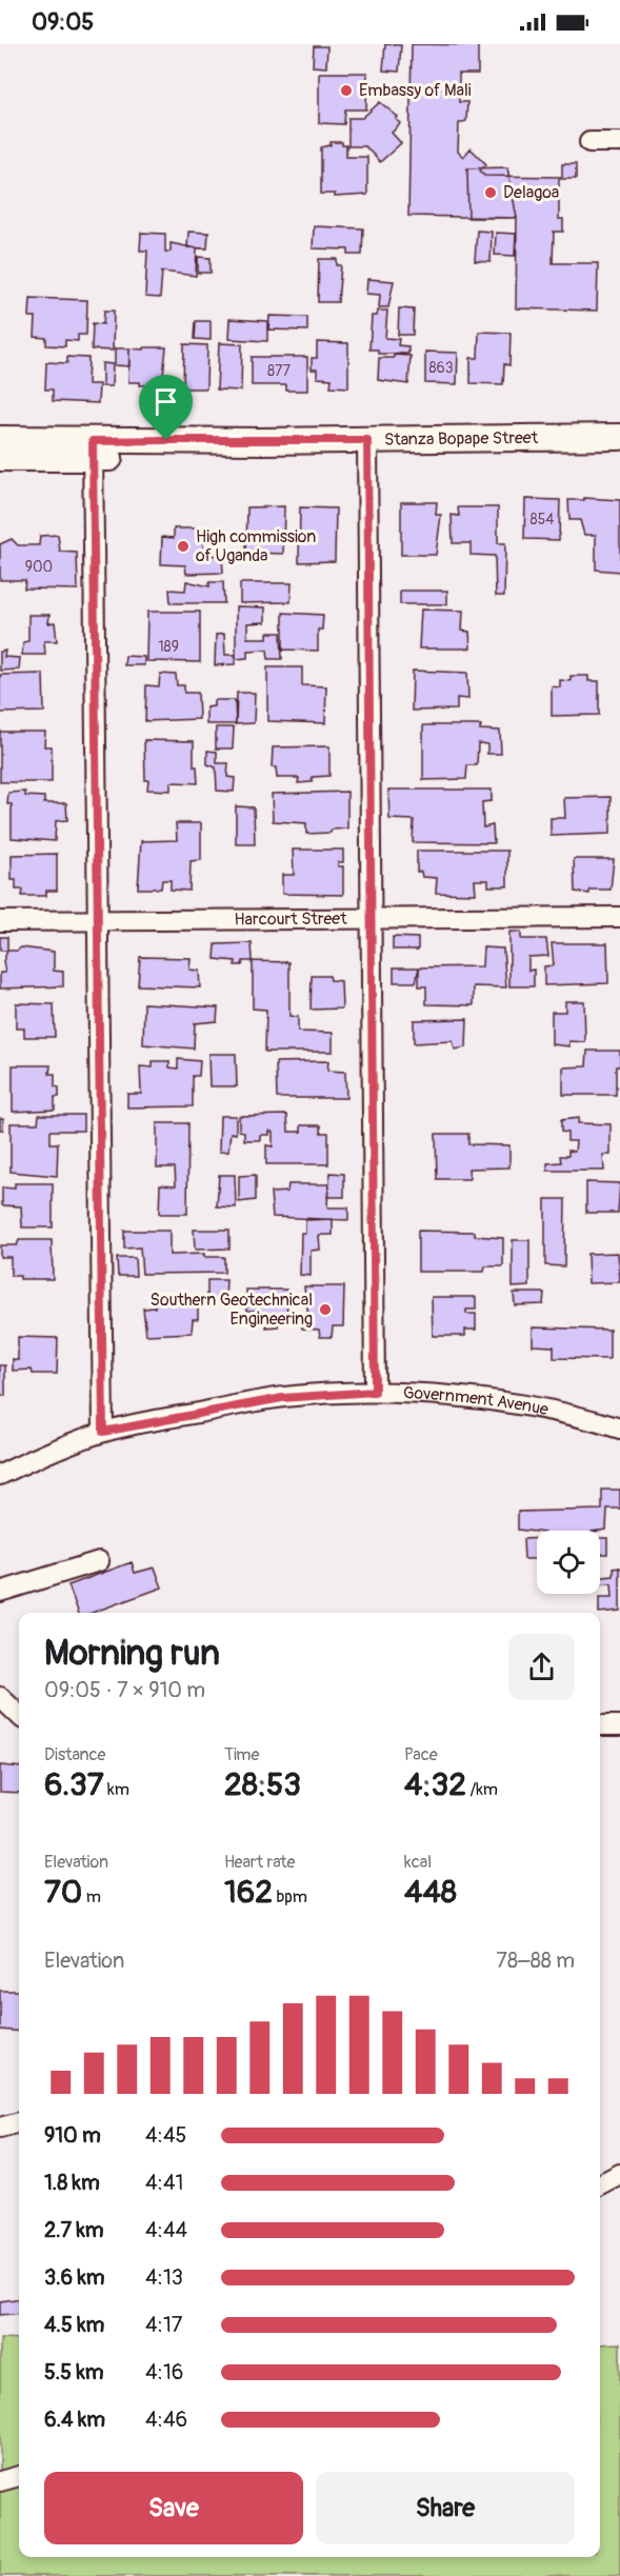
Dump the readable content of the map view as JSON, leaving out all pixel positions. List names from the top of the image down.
{
  "streets": {
    "main road": ["Stanza Bopape Street"],
    "street": ["Harcourt Street", "Government Avenue"]
  },
  "places": [
    "Embassy of Mali",
    "Delagoa",
    "High commission of Uganda",
    "Southern Geotechnical Engineering"
  ],
  "house_numbers": [
    "863",
    "877",
    "854",
    "900",
    "189"
  ],
  "page": {
    "status": "09:05",
    "heading": ["Morning run", "09:05 · 7 × 910 m"],
    "stats": [
      ["Distance", "6.37 km"],
      ["Time", "28:53"],
      ["Pace", "4:32 /km"],
      ["Elevation", "70 m"],
      ["Heart rate", "162 bpm"],
      ["kcal", "448"]
    ],
    "chart": ["Elevation", "78–88 m"],
    "list": [
      {
        "name": "910 m",
        "note": "4:45"
      },
      {
        "name": "1.8 km",
        "note": "4:41"
      },
      {
        "name": "2.7 km",
        "note": "4:44"
      },
      {
        "name": "3.6 km",
        "note": "4:13"
      },
      {
        "name": "4.5 km",
        "note": "4:17"
      },
      {
        "name": "5.5 km",
        "note": "4:16"
      },
      {
        "name": "6.4 km",
        "note": "4:46"
      }
    ],
    "buttons": ["Save", "Share"]
  }
}
